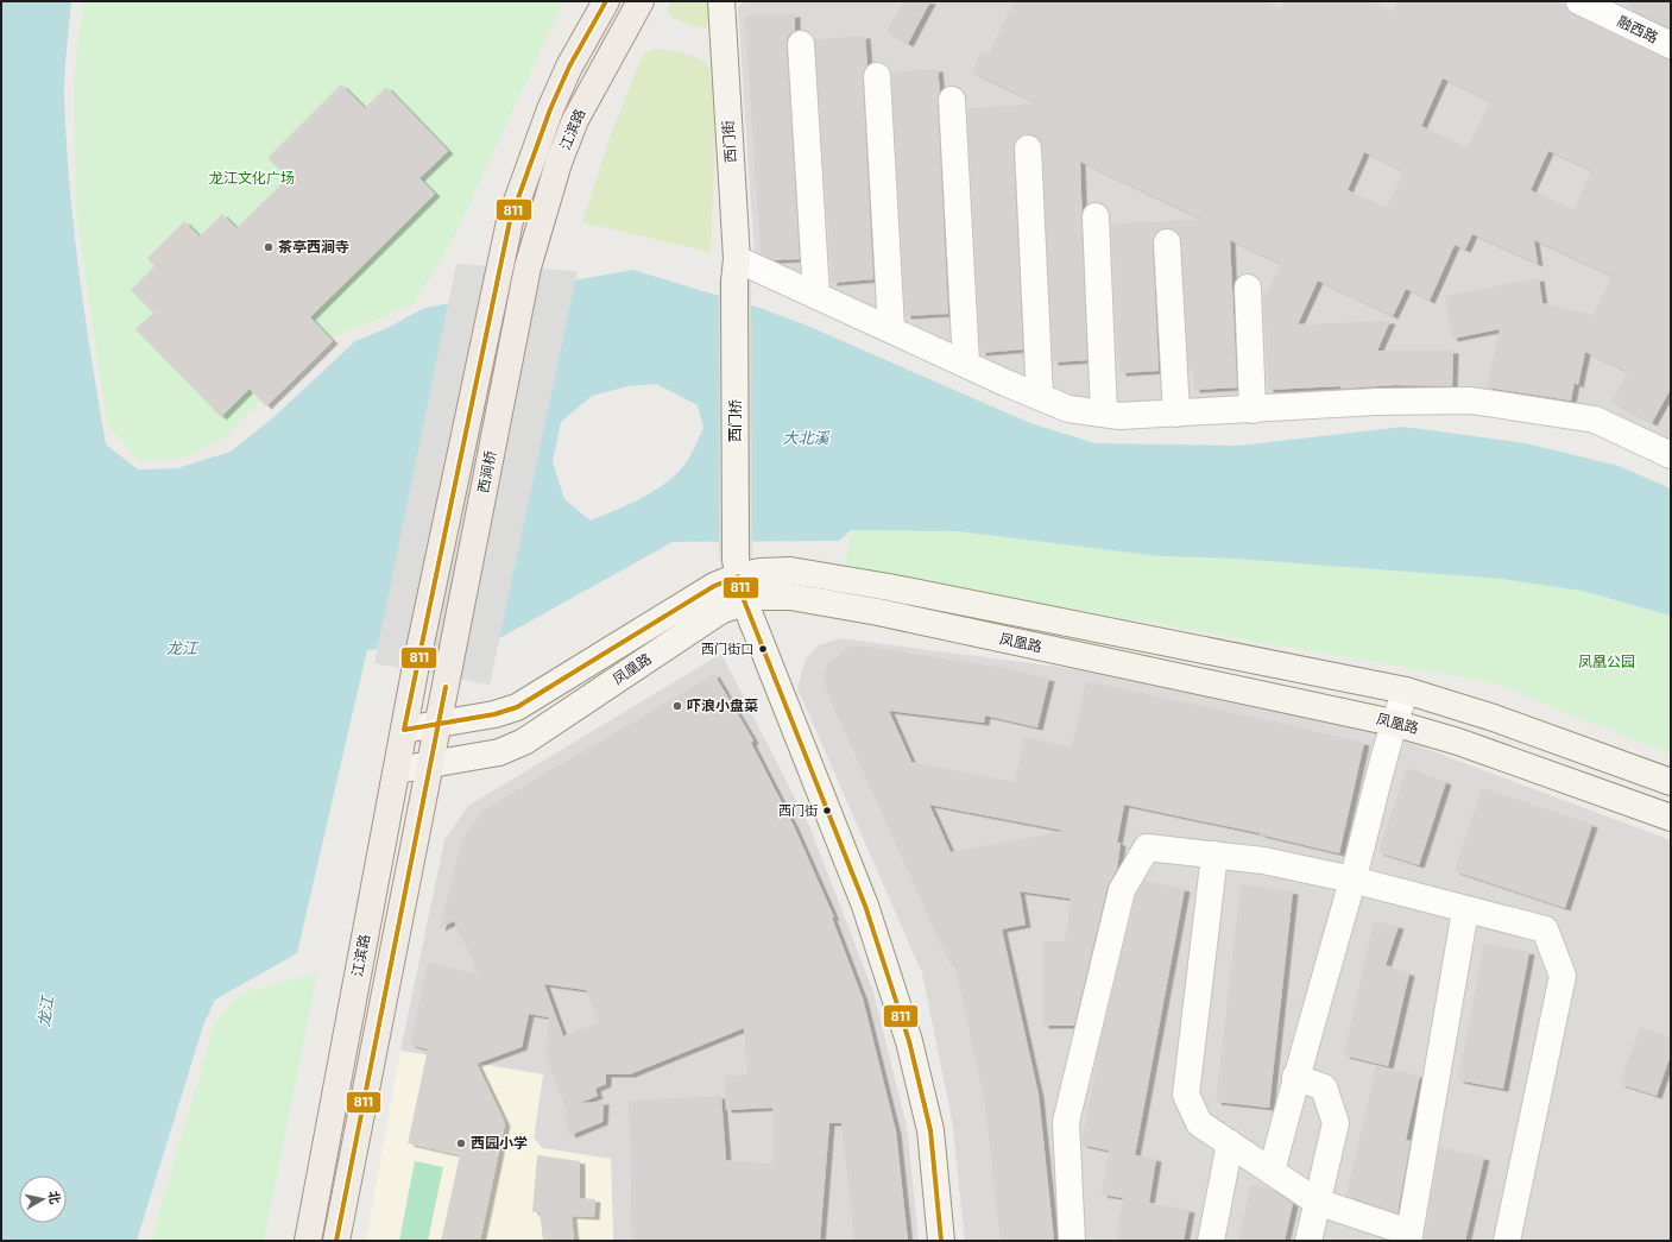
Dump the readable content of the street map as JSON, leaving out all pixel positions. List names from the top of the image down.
{
  "streets": {
    "main road": ["江滨路", "西涧桥"],
    "street": [
      "融西路",
      "西门街",
      "西门桥",
      "凤凰路"
    ]
  },
  "crossings": [
    ["江滨路", "西涧桥"],
    ["江滨路", "凤凰路"],
    ["西门街", "西门桥"],
    ["西门桥", "凤凰路"],
    ["西涧桥", "凤凰路"]
  ],
  "water": ["大北溪", "龙江"],
  "parks": ["龙江文化广场", "凤凰公园"],
  "places": [
    "茶亭西涧寺",
    "西门街口",
    "吓浪小盘菜",
    "西门街",
    "西园小学"
  ],
  "lines": ["transit line 811"],
  "north": "right"
}
